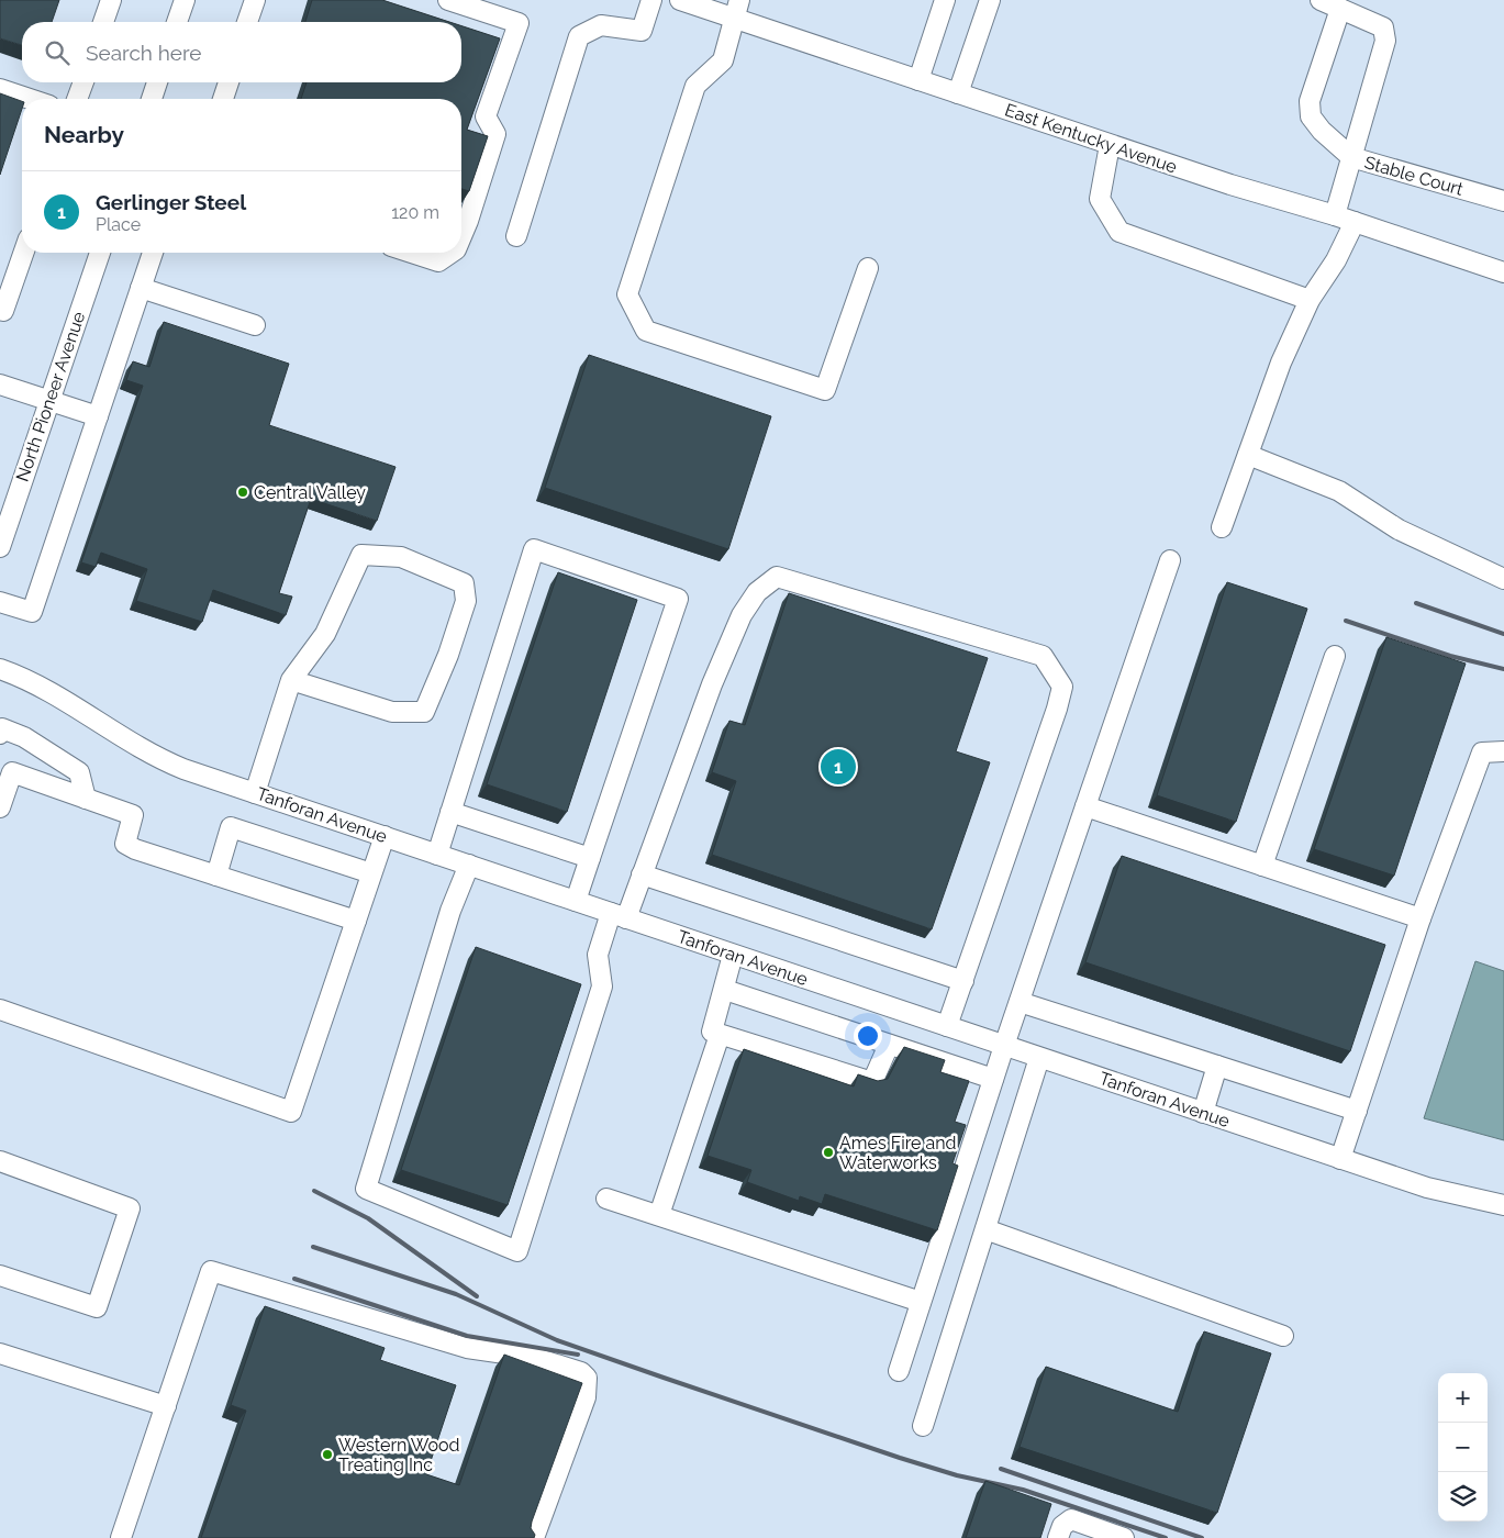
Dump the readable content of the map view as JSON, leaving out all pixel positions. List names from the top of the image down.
{
  "streets": {
    "street": [
      "East Kentucky Avenue",
      "Stable Court",
      "North Pioneer Avenue",
      "Tanforan Avenue"
    ]
  },
  "crossings": [
    ["East Kentucky Avenue", "Stable Court"]
  ],
  "places": ["Central Valley", "Ames Fire and Waterworks", "Western Wood Treating Inc"],
  "page": {
    "search": "Search here",
    "heading": "Nearby",
    "list": [
      {
        "mark": "1",
        "name": "Gerlinger Steel",
        "note": "Place",
        "value": "120 m"
      }
    ],
    "pins": "1",
    "map_buttons": ["+", "−"]
  }
}
